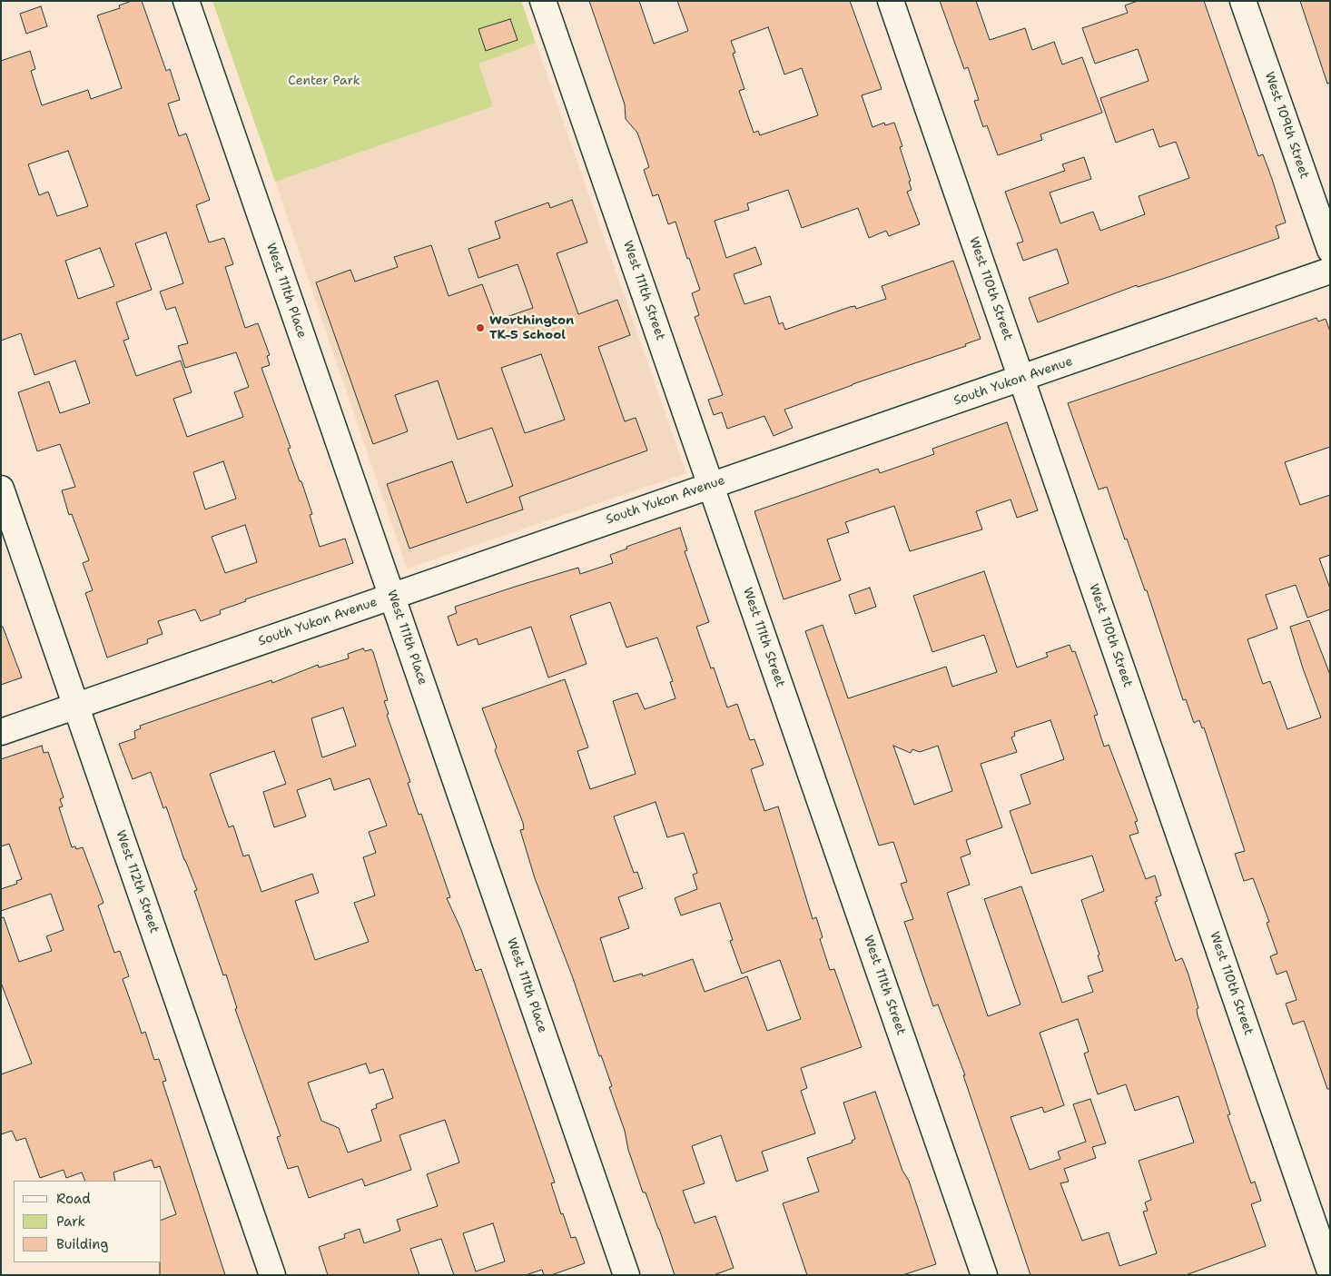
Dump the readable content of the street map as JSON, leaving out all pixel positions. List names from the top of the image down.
{
  "streets": {
    "street": [
      "West 109th Street",
      "West 110th Street",
      "West 111th Place",
      "West 111th Street",
      "South Yukon Avenue",
      "West 112th Street"
    ]
  },
  "crossings": [
    ["West 110th Street", "South Yukon Avenue"],
    ["West 111th Place", "South Yukon Avenue"],
    ["West 111th Street", "South Yukon Avenue"],
    ["South Yukon Avenue", "West 112th Street"]
  ],
  "parks": ["Center Park"],
  "places": ["Worthington TK-5 School"],
  "legend": ["Road", "Park", "Building"]
}
